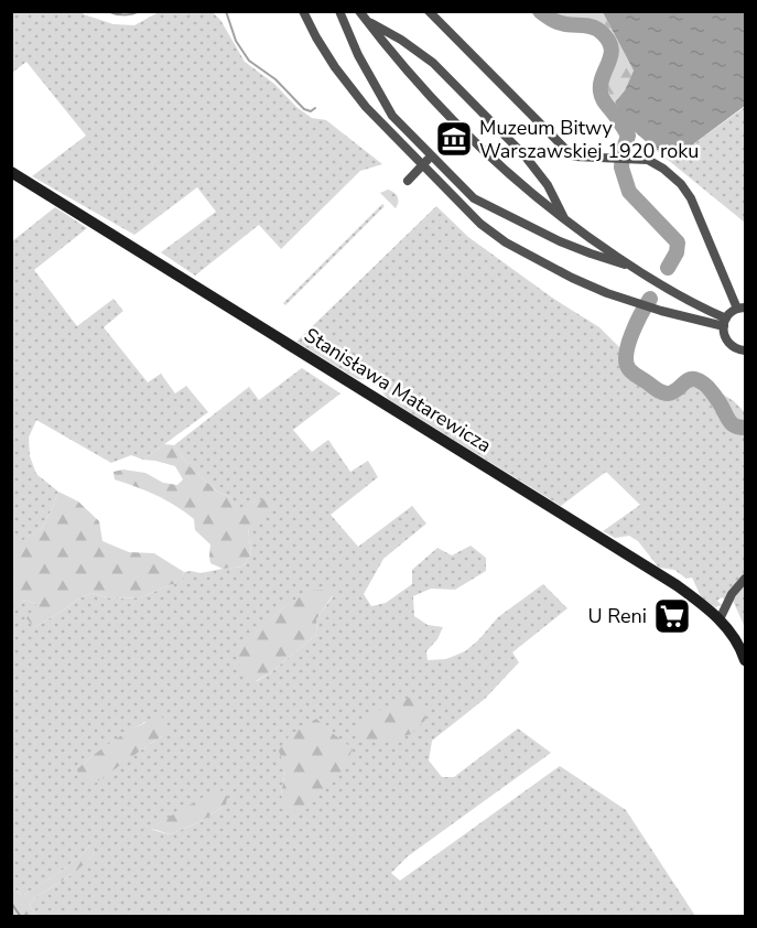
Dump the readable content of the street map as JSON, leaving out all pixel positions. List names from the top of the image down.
{
  "streets": {
    "street": ["Stanisława Matarewicza"]
  },
  "places": {
    "museum": ["Muzeum Bitwy Warszawskiej 1920 roku"],
    "supermarket": ["U Reni"]
  }
}
